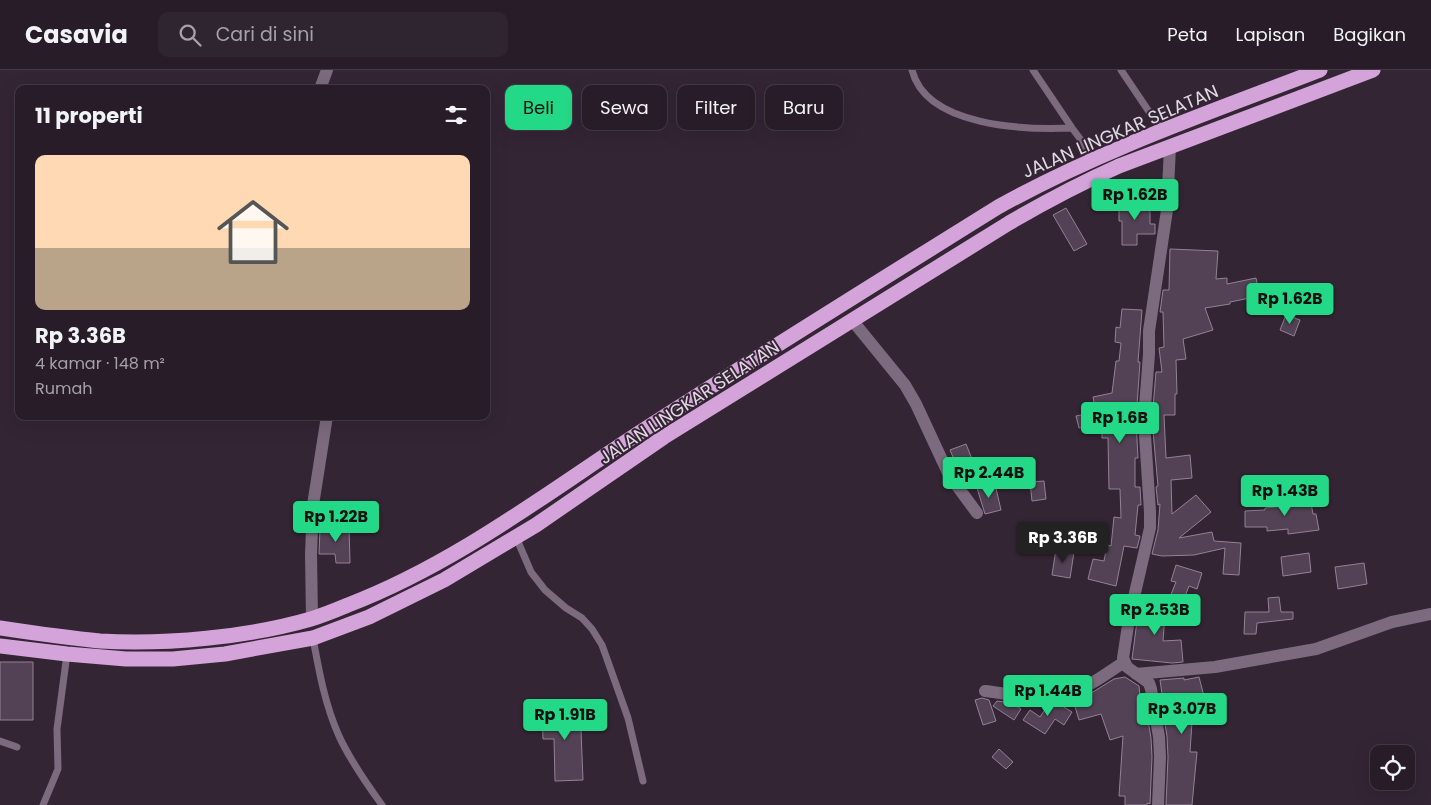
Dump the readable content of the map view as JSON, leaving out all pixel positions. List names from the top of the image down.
{
  "streets": {
    "highway": ["JALAN LINGKAR SELATAN"]
  },
  "page": {
    "header": "Casavia",
    "search": "Cari di sini",
    "nav": ["Peta", "Lapisan", "Bagikan"],
    "chip": [
      "Beli",
      "Sewa",
      "Filter",
      "Baru"
    ],
    "heading": "11 properti",
    "list": [
      {
        "name": "Rp 3.36B",
        "note": "4 kamar · 148 m² · Rumah"
      }
    ],
    "price": [
      "Rp 1.62B",
      "Rp 1.62B",
      "Rp 1.6B",
      "Rp 2.44B",
      "Rp 1.43B",
      "Rp 1.22B",
      "Rp 3.36B",
      "Rp 2.53B",
      "Rp 1.44B",
      "Rp 3.07B",
      "Rp 1.91B"
    ]
  }
}
